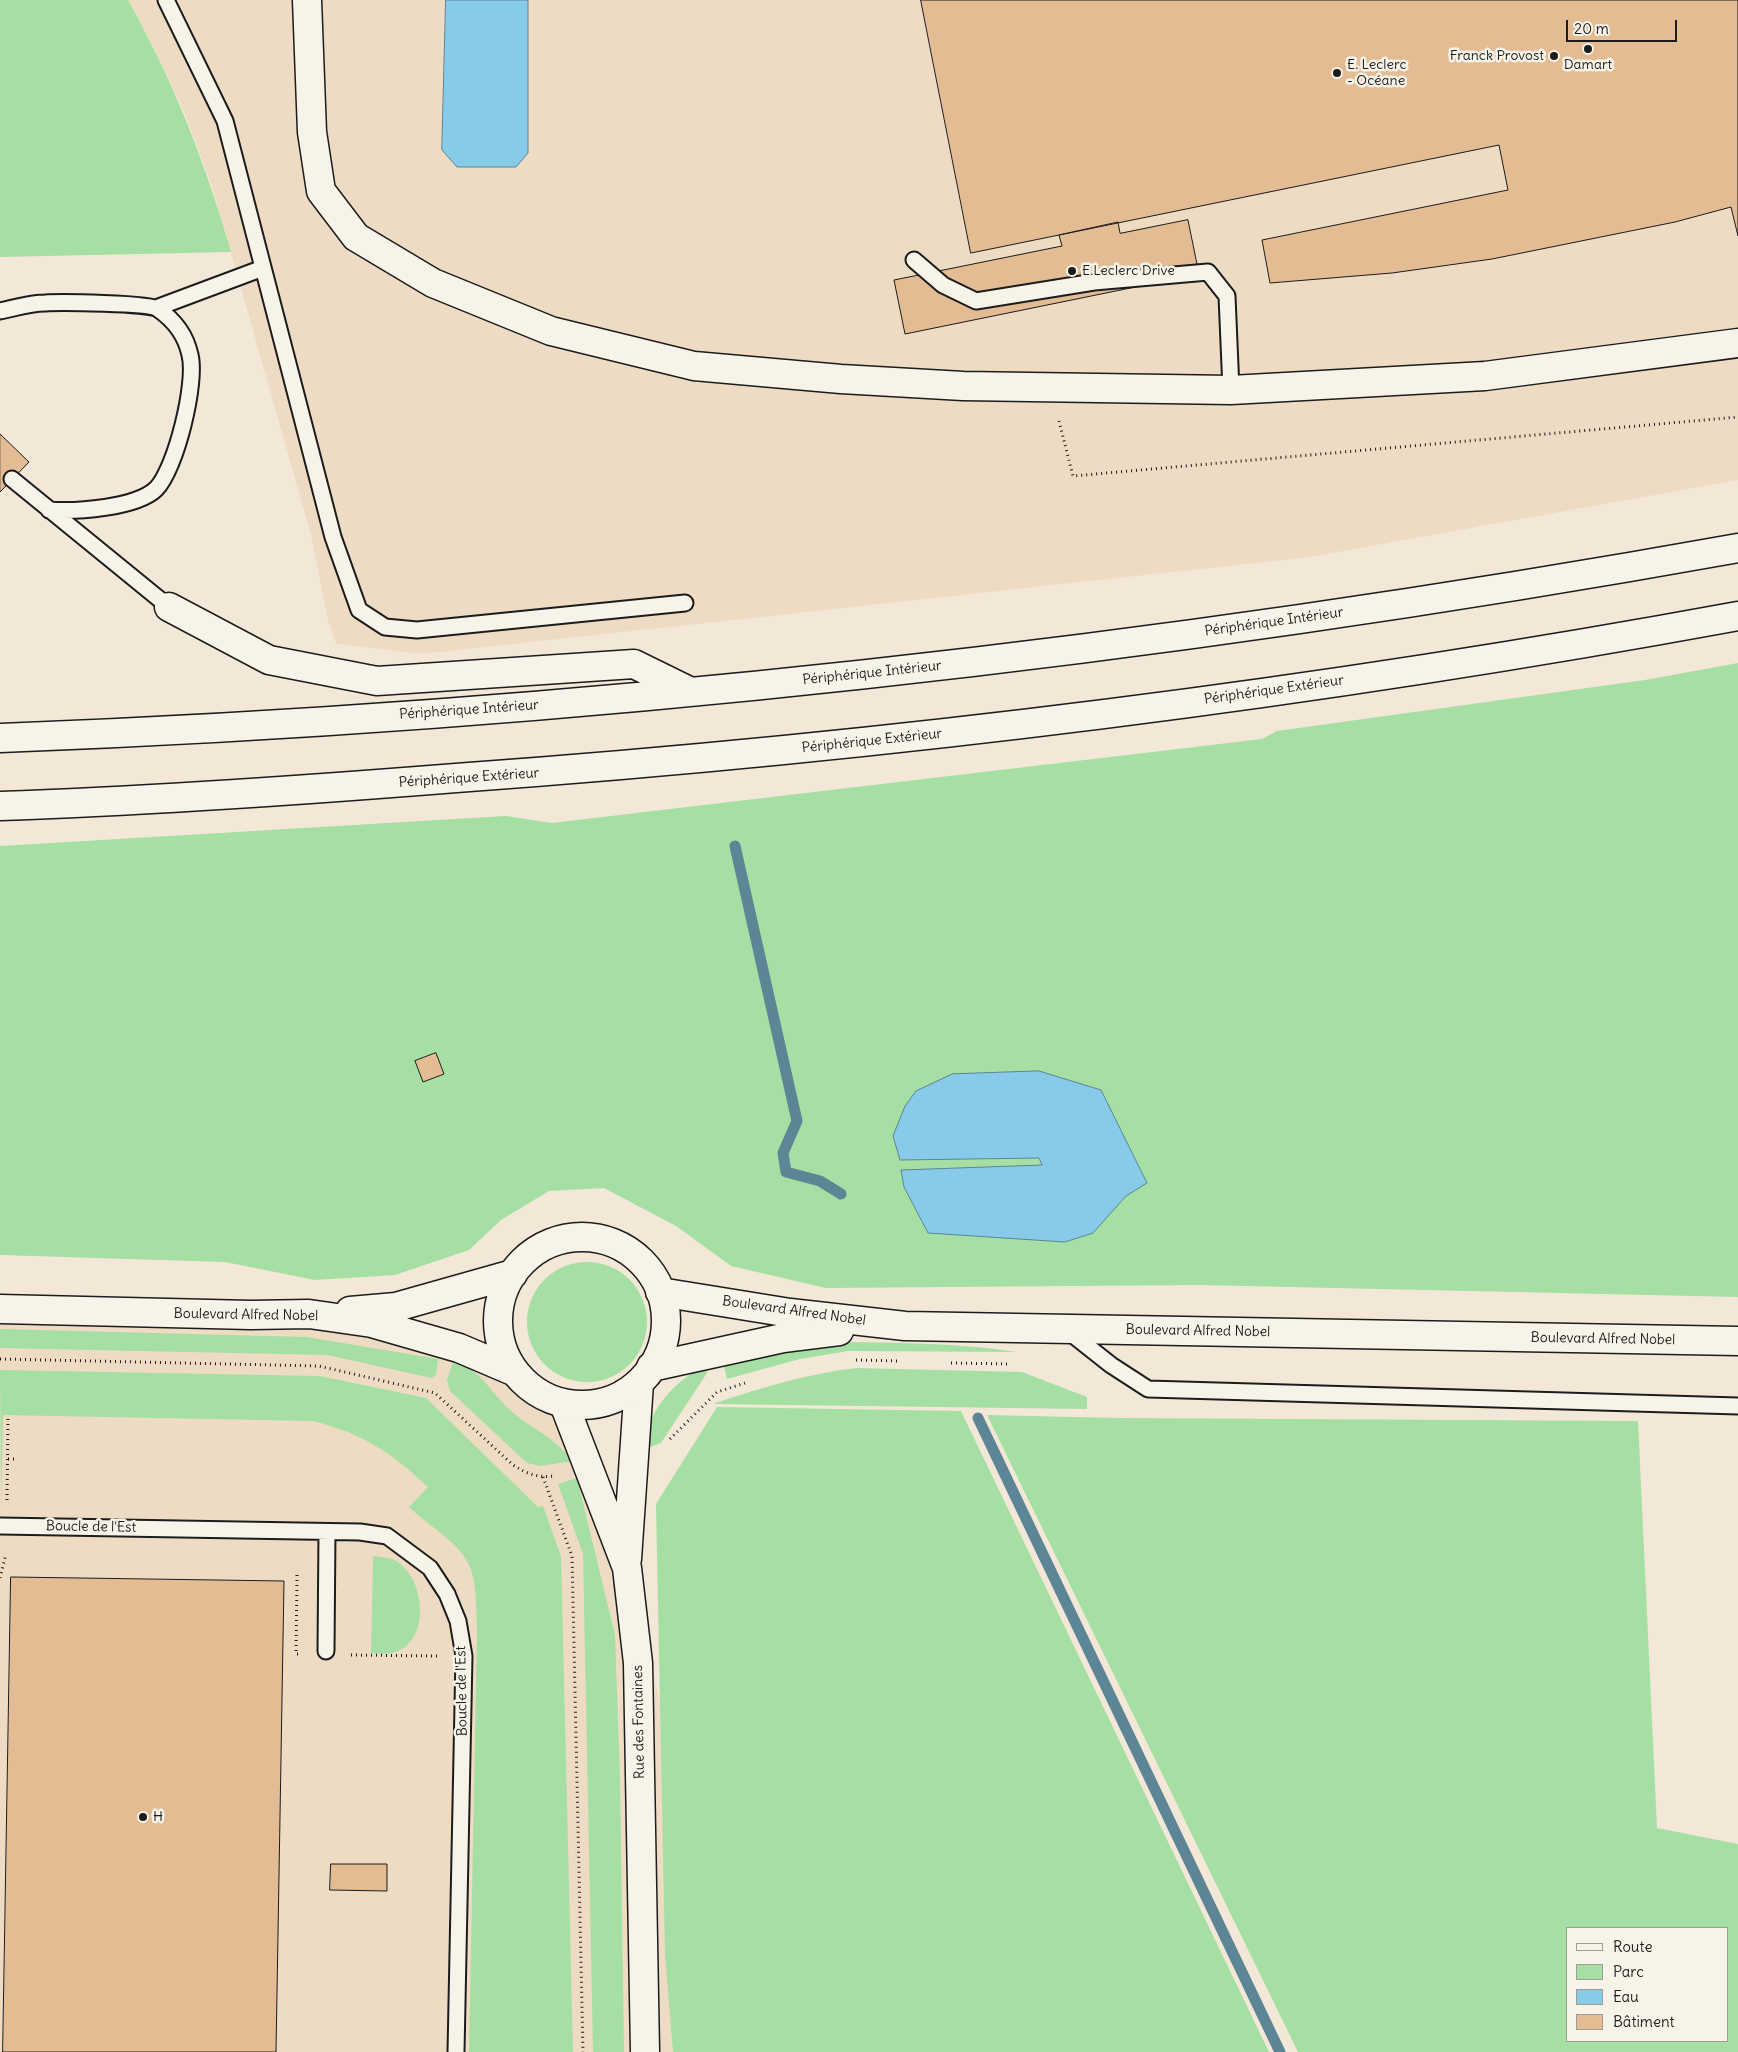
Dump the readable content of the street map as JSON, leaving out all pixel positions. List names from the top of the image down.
{
  "streets": {
    "main road": [
      "Périphérique Intérieur",
      "Périphérique Extérieur",
      "Boulevard Alfred Nobel",
      "Rue des Fontaines"
    ],
    "lane": ["Boucle de l'Est"]
  },
  "crossings": [
    ["Boulevard Alfred Nobel", "Rue des Fontaines"]
  ],
  "places": [
    "Damart",
    "Franck Provost",
    "E. Leclerc - Océane",
    "E.Leclerc Drive",
    "H"
  ],
  "legend": [
    "Route",
    "Parc",
    "Eau",
    "Bâtiment"
  ],
  "scale_bar": "20 m"
}
